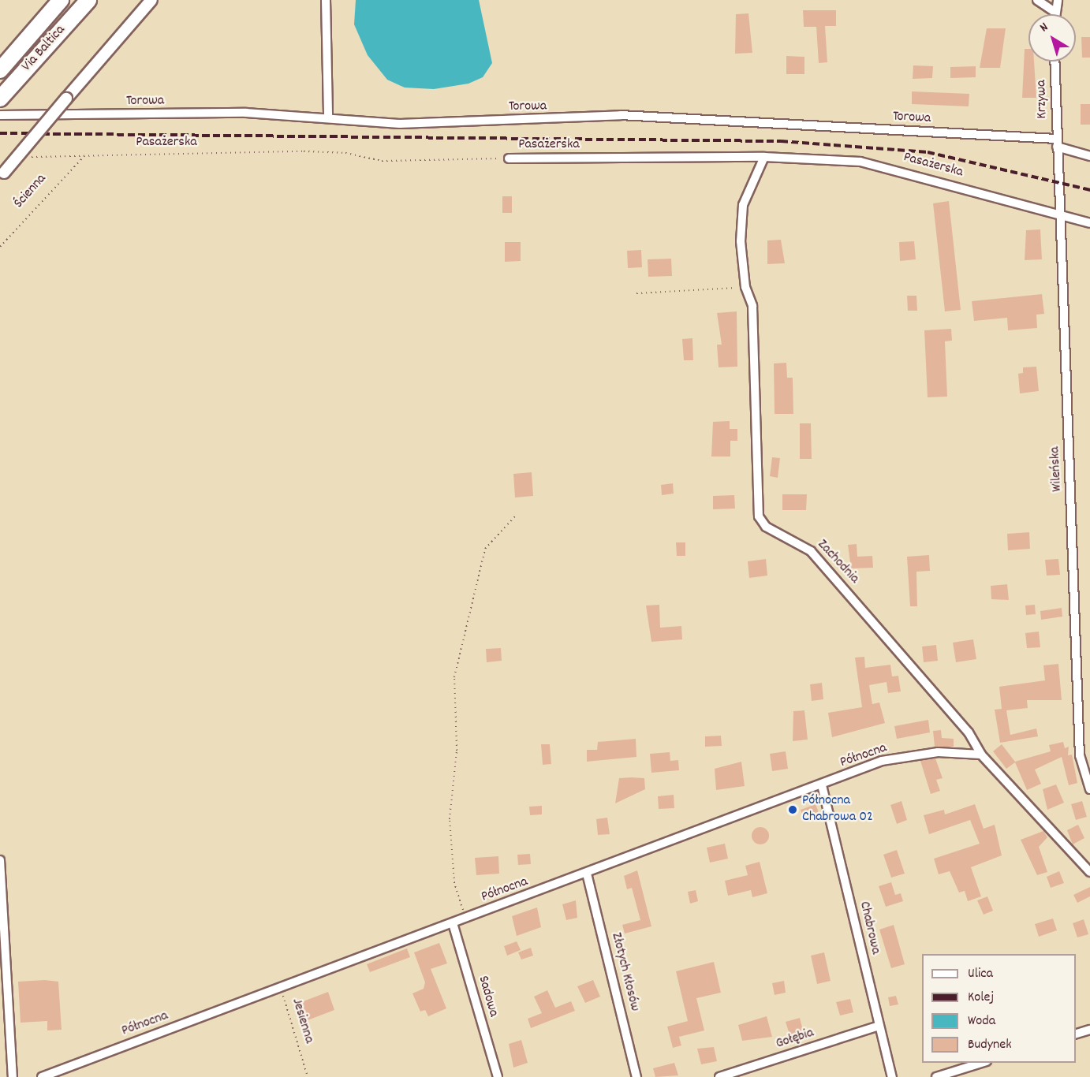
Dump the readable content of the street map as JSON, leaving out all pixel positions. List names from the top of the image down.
{
  "streets": {
    "highway": ["Via Baltica"],
    "street": [
      "Krzywa",
      "Torowa",
      "Pasażerska",
      "Wileńska",
      "Zachodnia",
      "Północna",
      "Chabrowa",
      "Złotych Kłosów",
      "Sadowa",
      "Gołębia"
    ],
    "path": ["Ścienna", "Jesienna"]
  },
  "crossings": [
    ["Krzywa", "Torowa"],
    ["Krzywa", "Wileńska"],
    ["Torowa", "Wileńska"],
    ["Pasażerska", "Ścienna"],
    ["Pasażerska", "Wileńska"],
    ["Pasażerska", "Zachodnia"],
    ["Zachodnia", "Północna"],
    ["Północna", "Chabrowa"],
    ["Północna", "Złotych Kłosów"],
    ["Północna", "Sadowa"],
    ["Północna", "Jesienna"],
    ["Chabrowa", "Gołębia"]
  ],
  "places": ["Północna Chabrowa 02"],
  "legend": [
    "Ulica",
    "Kolej",
    "Woda",
    "Budynek"
  ],
  "north": "top left"
}
